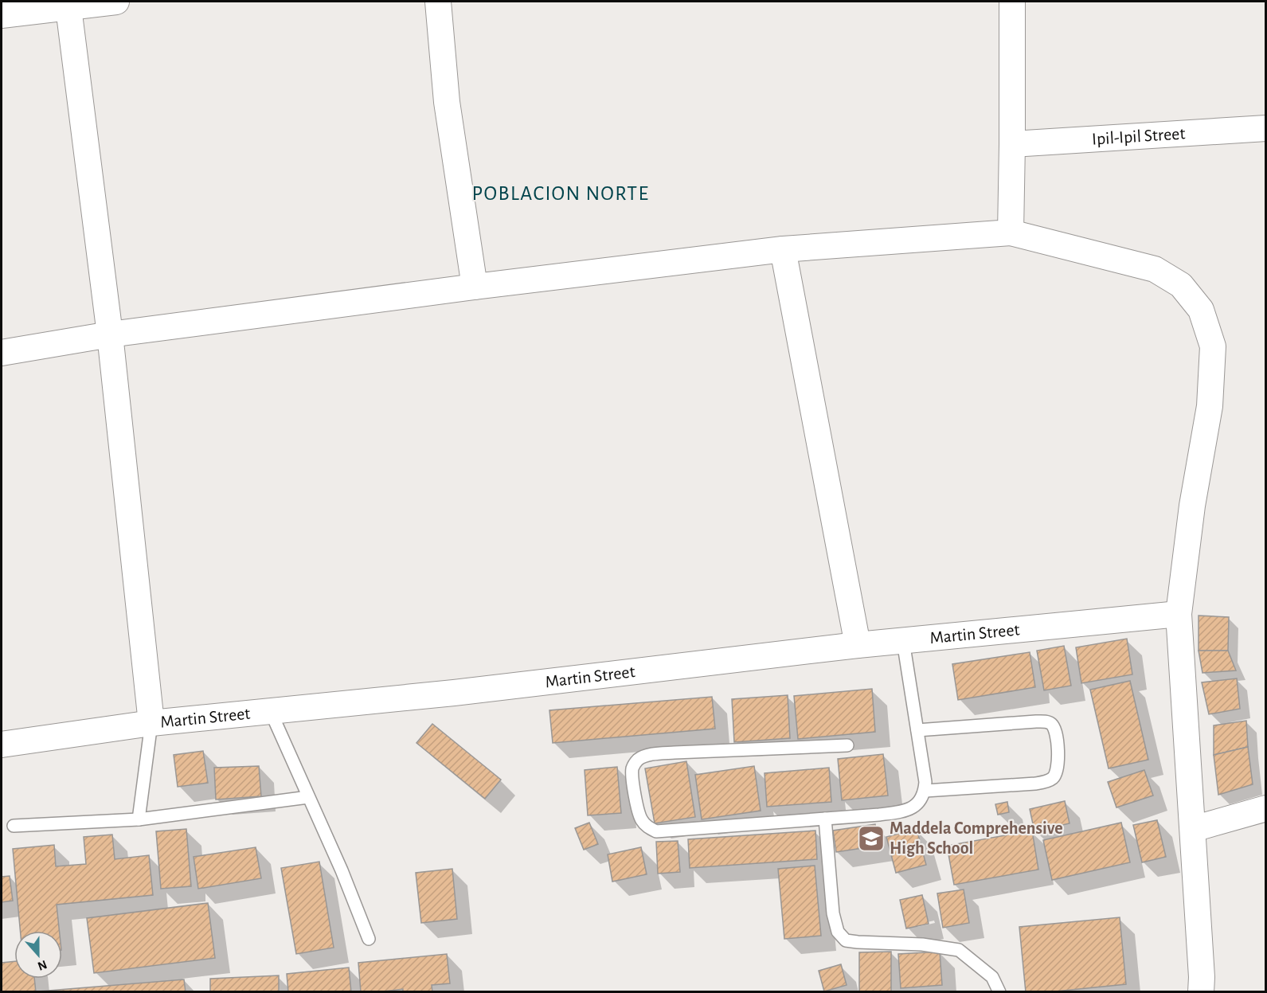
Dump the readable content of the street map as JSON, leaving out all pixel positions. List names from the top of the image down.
{
  "streets": {
    "street": ["Ipil-Ipil Street", "Martin Street"]
  },
  "districts": ["POBLACION NORTE"],
  "places": {
    "school or university": ["Maddela Comprehensive High School"]
  },
  "north": "bottom"
}
